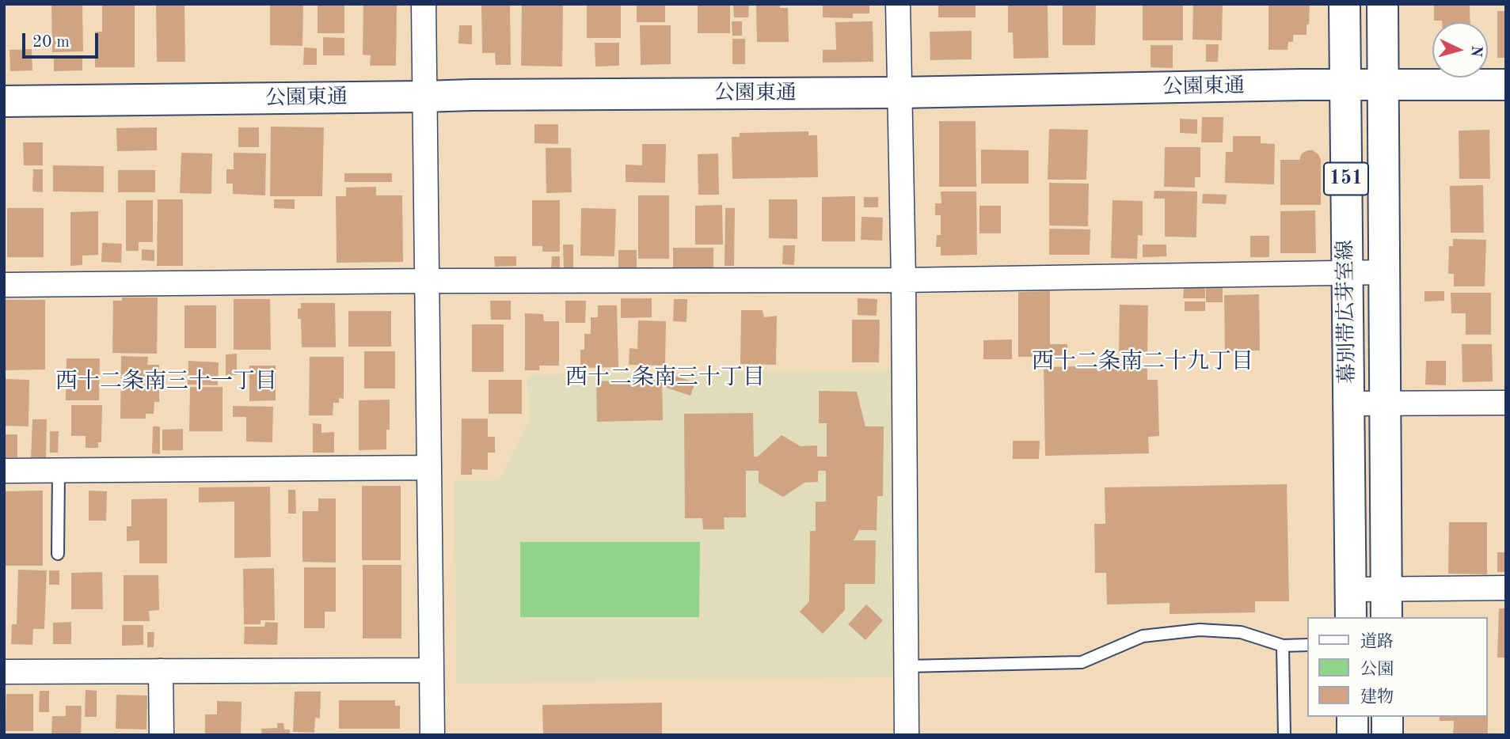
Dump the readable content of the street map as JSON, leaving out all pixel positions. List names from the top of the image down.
{
  "streets": {
    "street": ["公園東通", "151", "幕別帯広芽室線"]
  },
  "crossings": [
    ["公園東通", "幕別帯広芽室線"]
  ],
  "districts": ["西十二条南二十九丁目", "西十二条南三十丁目", "西十二条南三十一丁目"],
  "legend": ["道路", "公園", "建物"],
  "scale_bar": "20 m",
  "north": "right"
}
